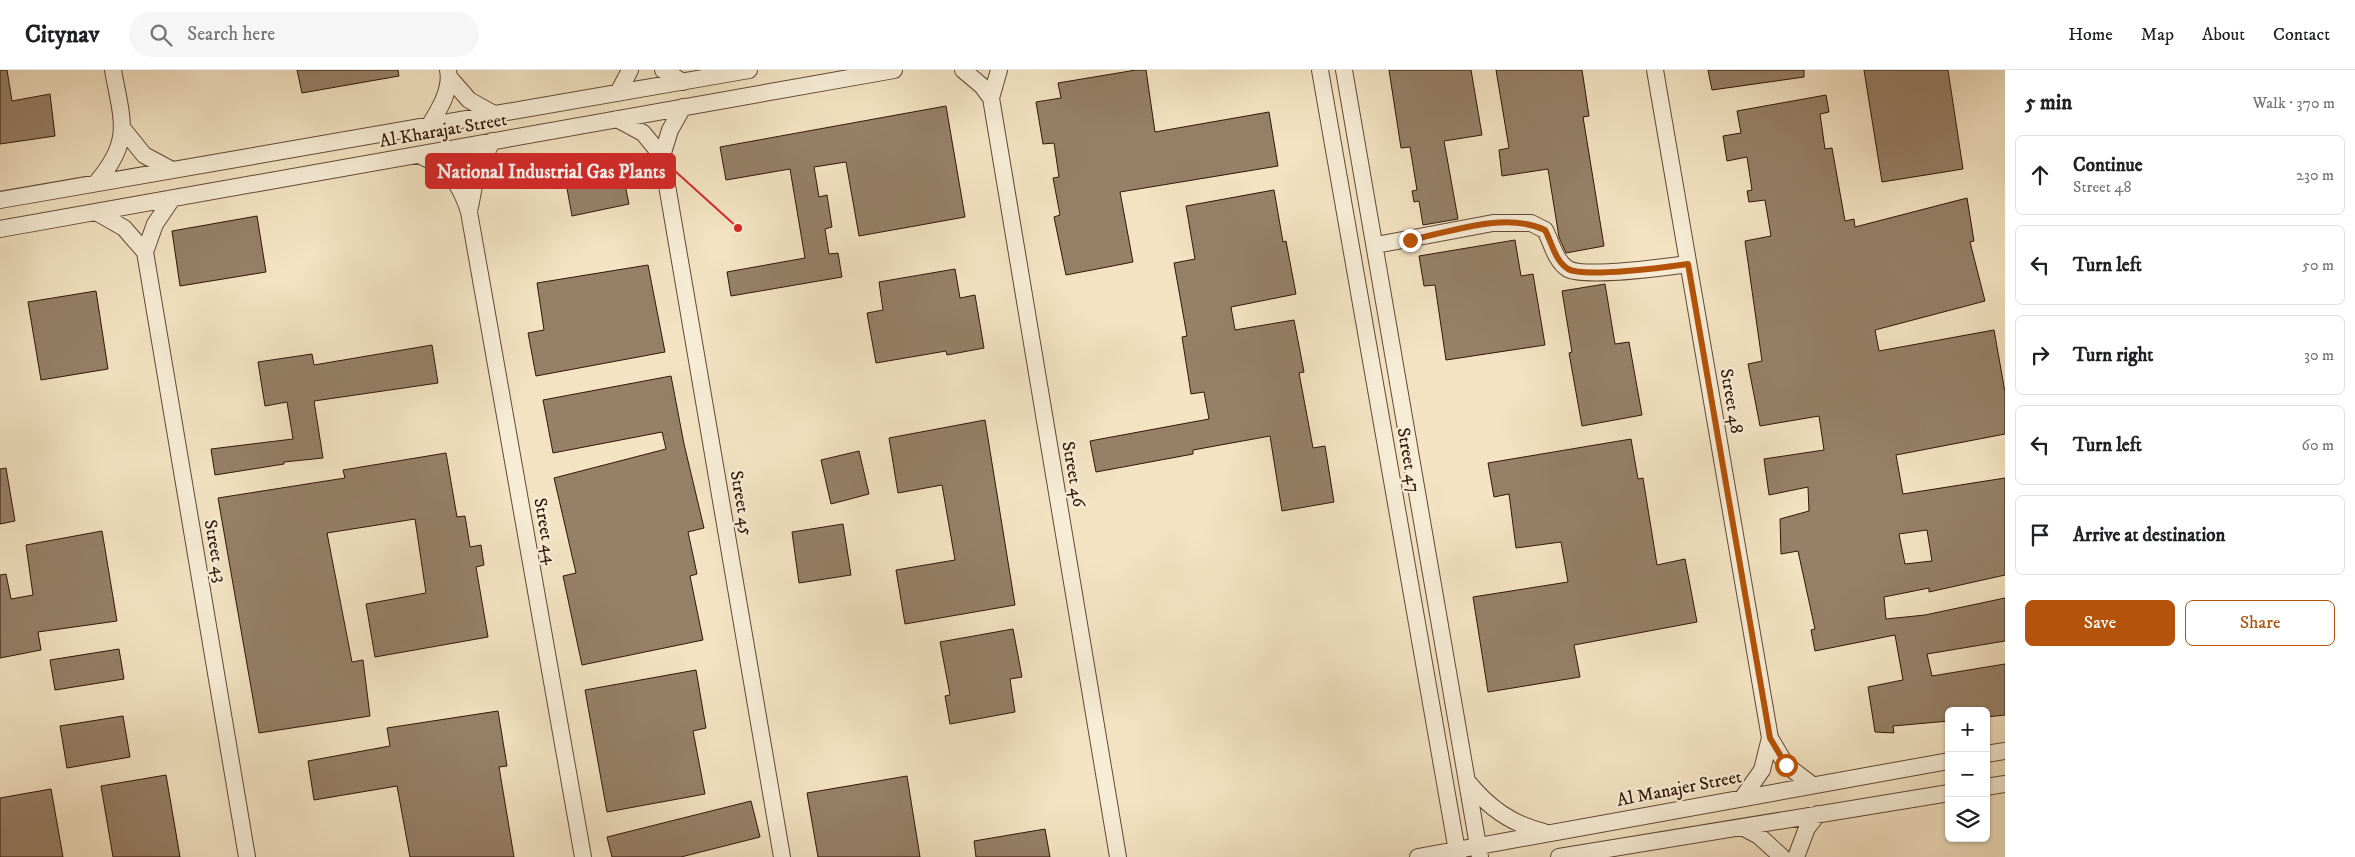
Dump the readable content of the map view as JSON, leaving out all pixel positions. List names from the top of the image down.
{
  "streets": {
    "street": [
      "Al Kharajat Street",
      "Street 48",
      "Street 47",
      "Street 46",
      "Street 45",
      "Street 44",
      "Street 43",
      "Al Manajer Street"
    ]
  },
  "crossings": [
    ["Al Kharajat Street", "Street 45"],
    ["Al Kharajat Street", "Street 44"],
    ["Al Kharajat Street", "Street 43"],
    ["Street 48", "Al Manajer Street"],
    ["Street 47", "Al Manajer Street"]
  ],
  "places": ["National Industrial Gas Plants"],
  "page": {
    "header": "Citynav",
    "search": "Search here",
    "nav": [
      "Home",
      "Map",
      "About",
      "Contact"
    ],
    "heading": ["5 min", "Walk · 370 m"],
    "list": [
      ["Continue", "Street 48", "230 m"],
      ["Turn left", "50 m"],
      ["Turn right", "30 m"],
      ["Turn left", "60 m"],
      "Arrive at destination"
    ],
    "buttons": ["Save", "Share"],
    "map_buttons": ["+", "−"]
  }
}
